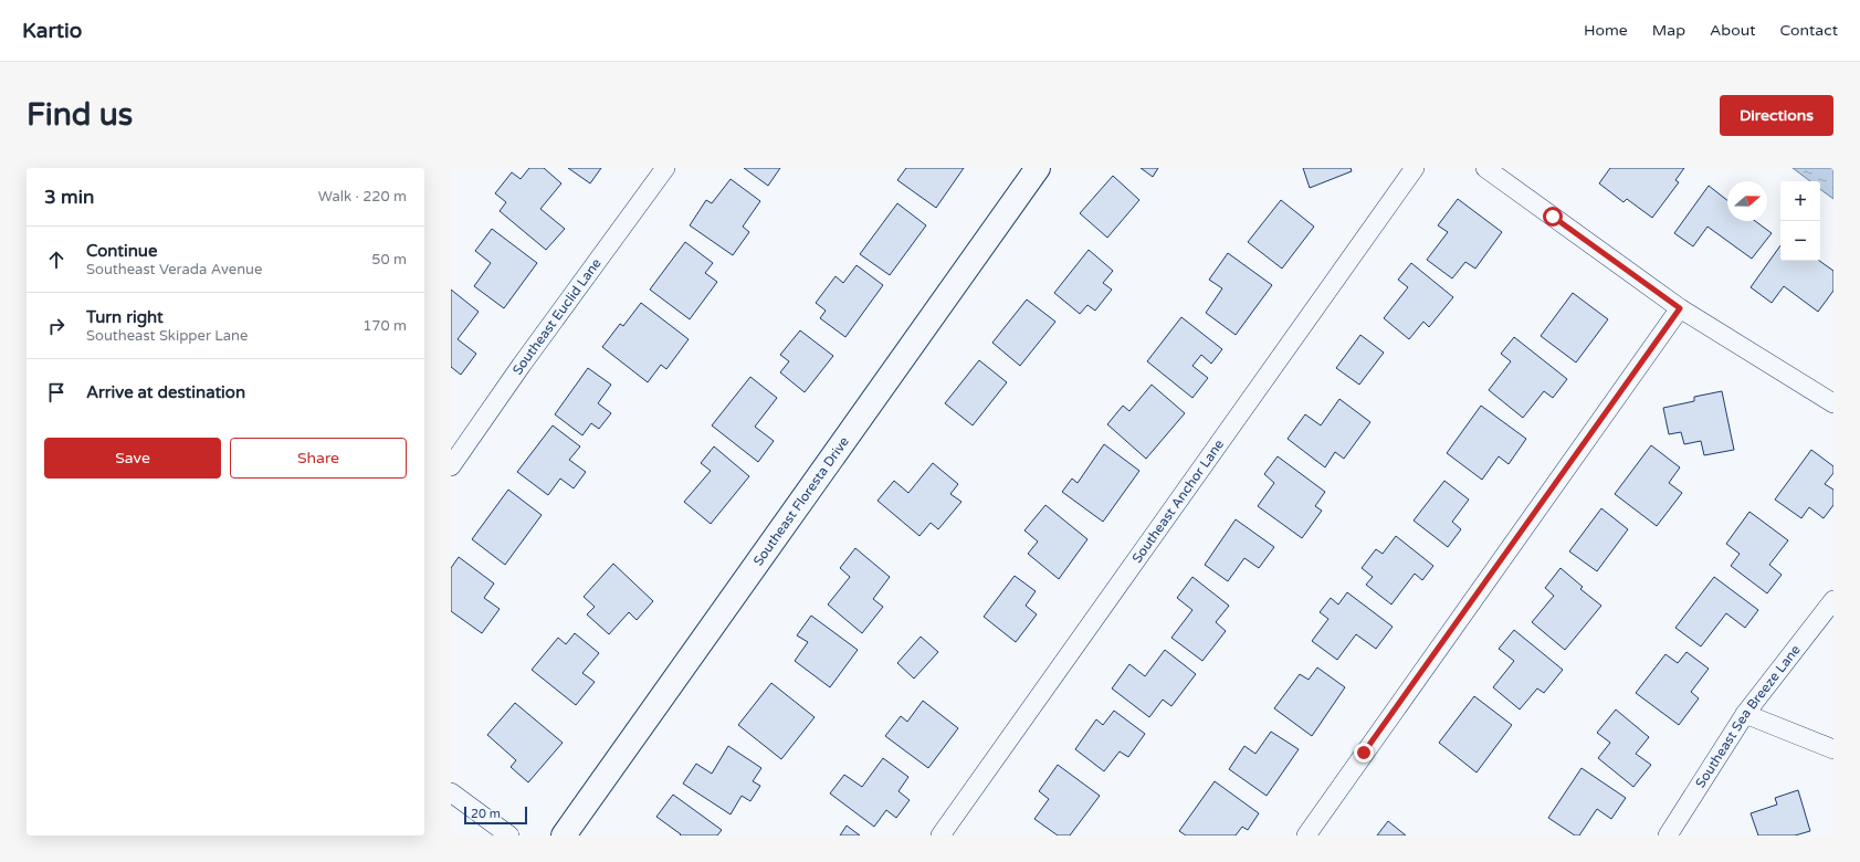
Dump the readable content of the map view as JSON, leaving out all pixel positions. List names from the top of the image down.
{
  "streets": {
    "street": [
      "Southeast Euclid Lane",
      "Southeast Floresta Drive",
      "Southeast Anchor Lane",
      "Southeast Sea Breeze Lane"
    ]
  },
  "scale_bar": "20 m",
  "north": "right",
  "page": {
    "header": "Kartio",
    "nav": [
      "Home",
      "Map",
      "About",
      "Contact"
    ],
    "buttons": [
      "Directions",
      ["Save", "Share"]
    ],
    "title": "Find us",
    "heading": ["3 min", "Walk · 220 m"],
    "map_buttons": ["+", "−"],
    "list": [
      ["Continue", "Southeast Verada Avenue", "50 m"],
      ["Turn right", "Southeast Skipper Lane", "170 m"],
      "Arrive at destination"
    ],
    "scale": "20 m"
  }
}
